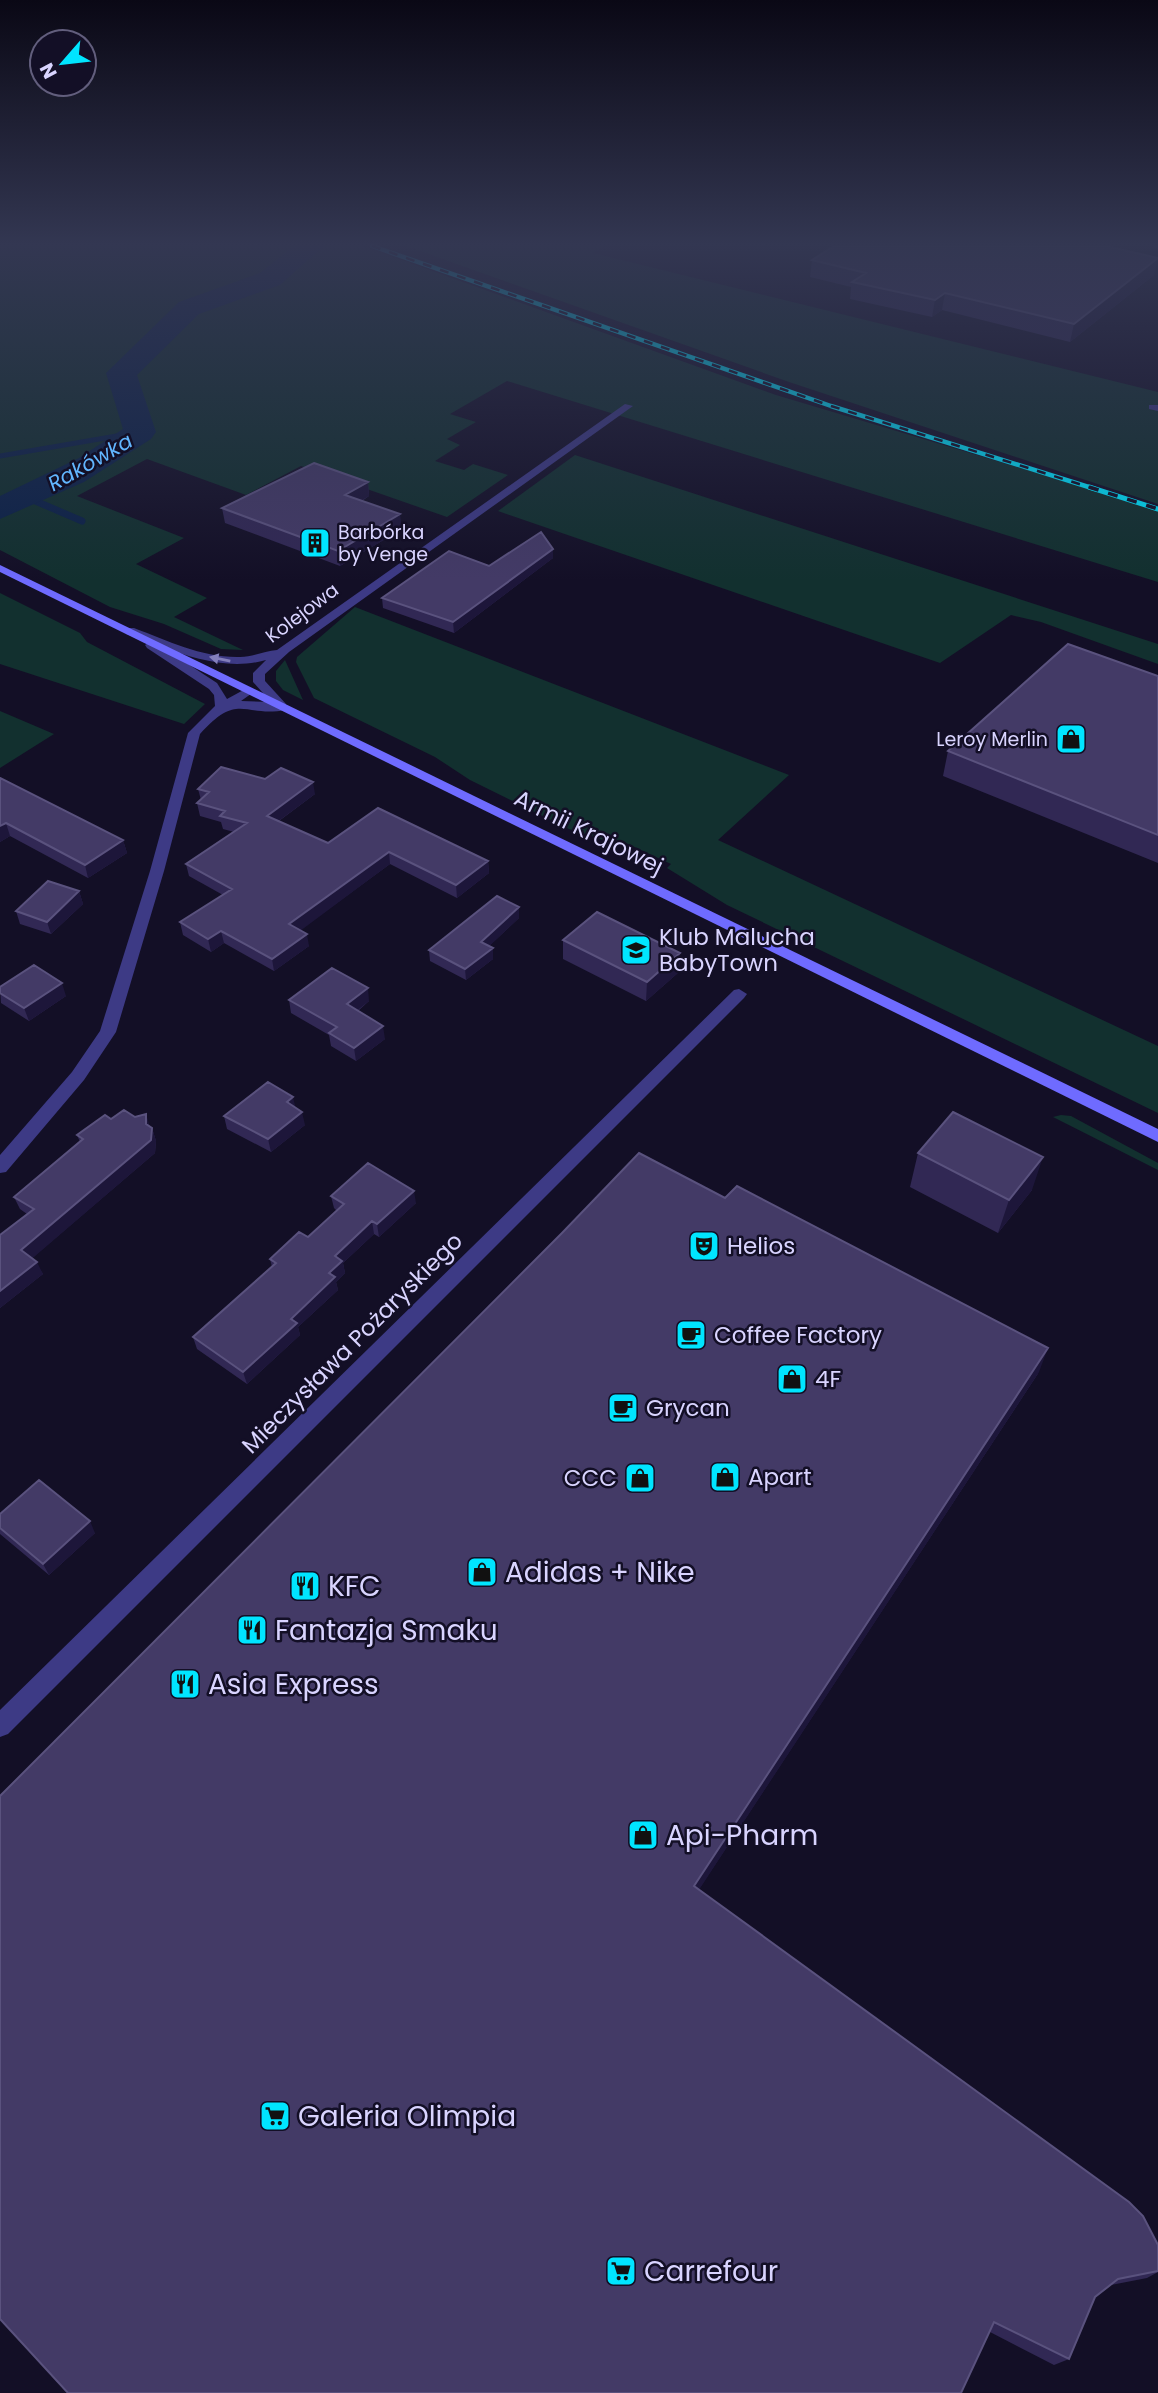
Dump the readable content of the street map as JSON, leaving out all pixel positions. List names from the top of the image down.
{
  "streets": {
    "street": ["Kolejowa", "Armii Krajowej", "Mieczysława Pożaryskiego"]
  },
  "crossings": [
    ["Kolejowa", "Armii Krajowej"]
  ],
  "water": ["Rakówka"],
  "places": {
    "building": ["Barbórka by Venge"],
    "shop": [
      "Leroy Merlin",
      "4F",
      "Apart",
      "CCC",
      "Adidas + Nike",
      "Api-Pharm"
    ],
    "school or university": ["Klub Malucha BabyTown"],
    "theatre": ["Helios"],
    "cafe": ["Coffee Factory", "Grycan"],
    "restaurant": ["KFC", "Fantazja Smaku", "Asia Express"],
    "supermarket": ["Galeria Olimpia", "Carrefour"]
  },
  "north": "bottom left"
}
